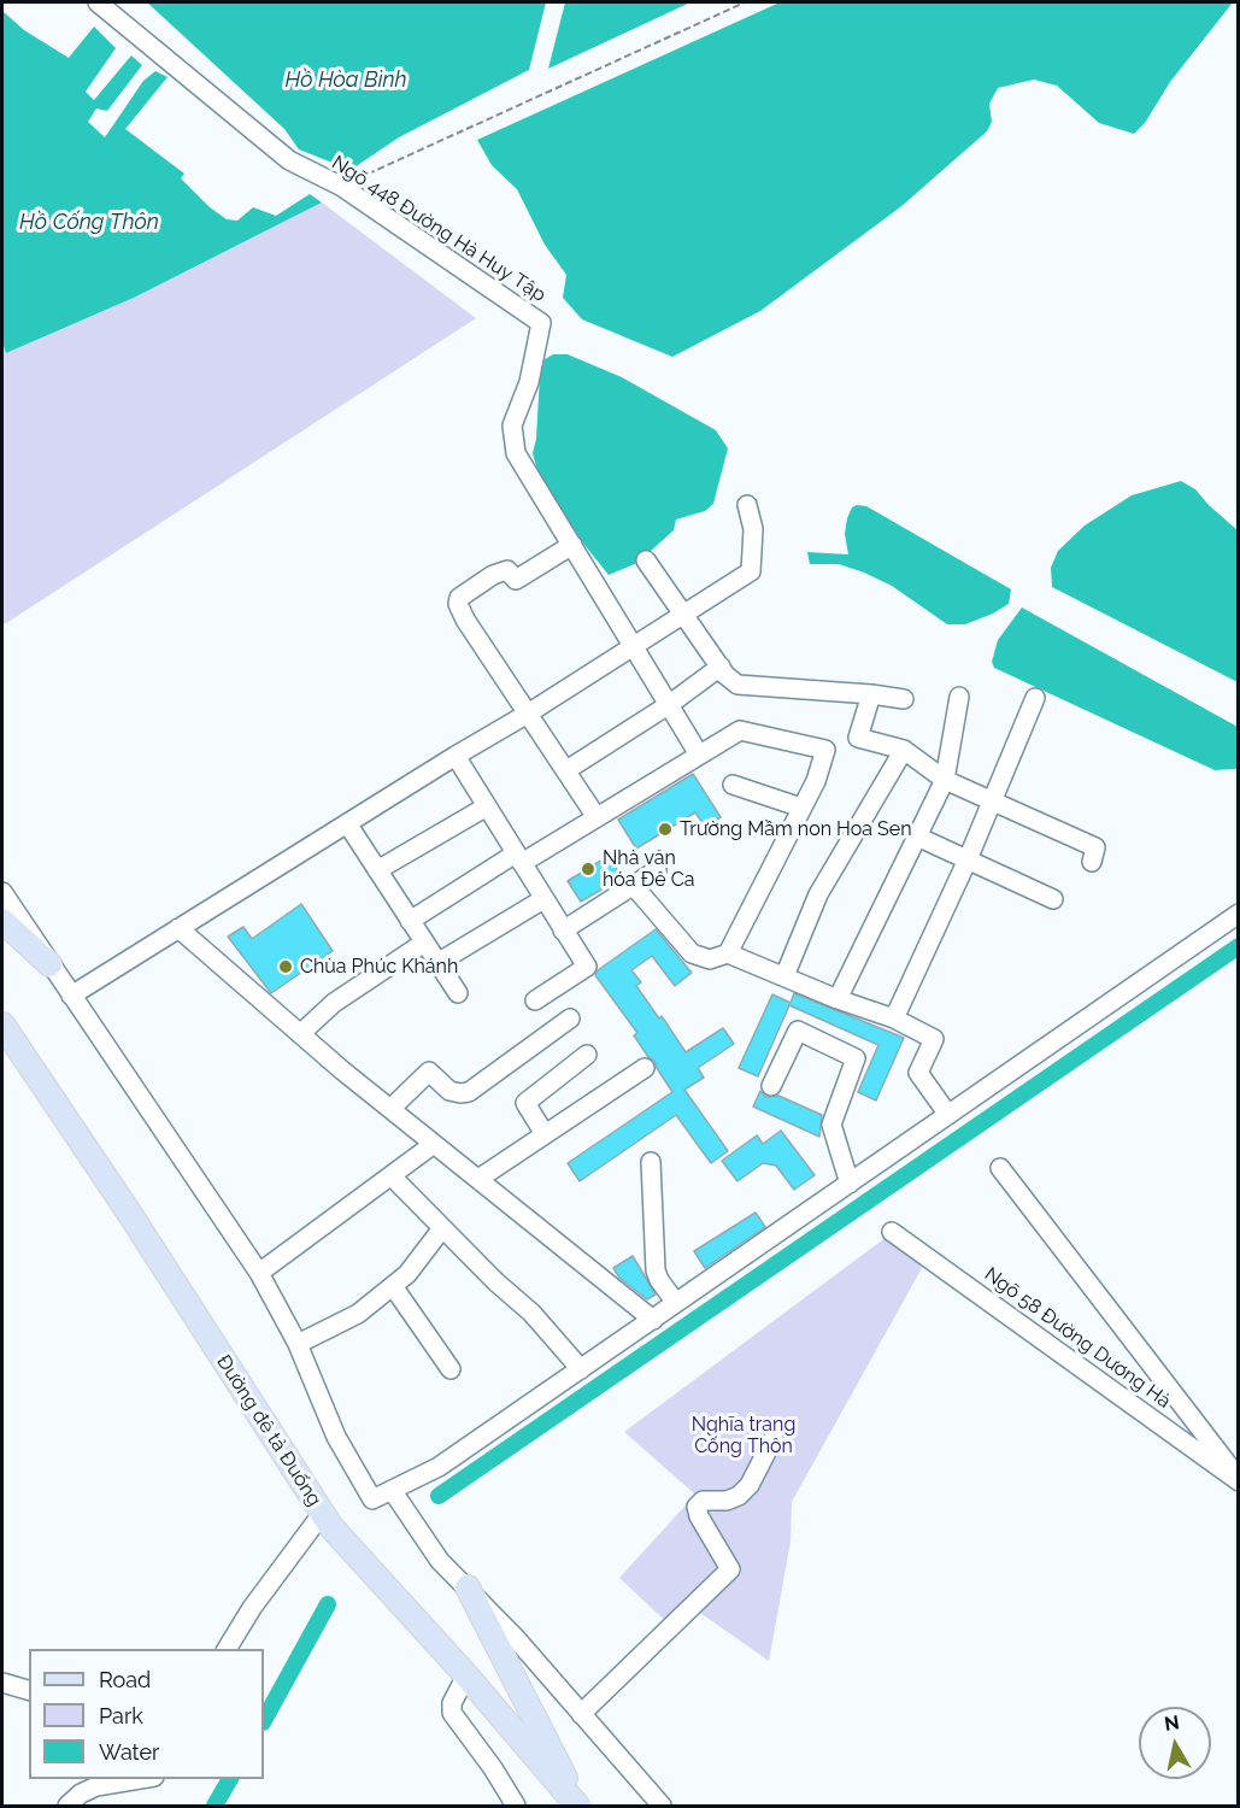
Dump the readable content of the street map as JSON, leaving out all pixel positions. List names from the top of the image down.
{
  "streets": {
    "main road": ["Đường đê tả Đuống"],
    "street": ["Ngõ 448 Đường Hà Huy Tập", "Ngõ 58 Đường Dương Hà"]
  },
  "water": ["Hồ Hòa Bình", "Hồ Cống Thôn"],
  "parks": ["Nghĩa trang Cống Thôn"],
  "places": ["Trường Mầm non Hoa Sen", "Nhà văn hóa Đê Ca", "Chùa Phúc Khánh"],
  "legend": ["Road", "Park", "Water"],
  "north": "top"
}
